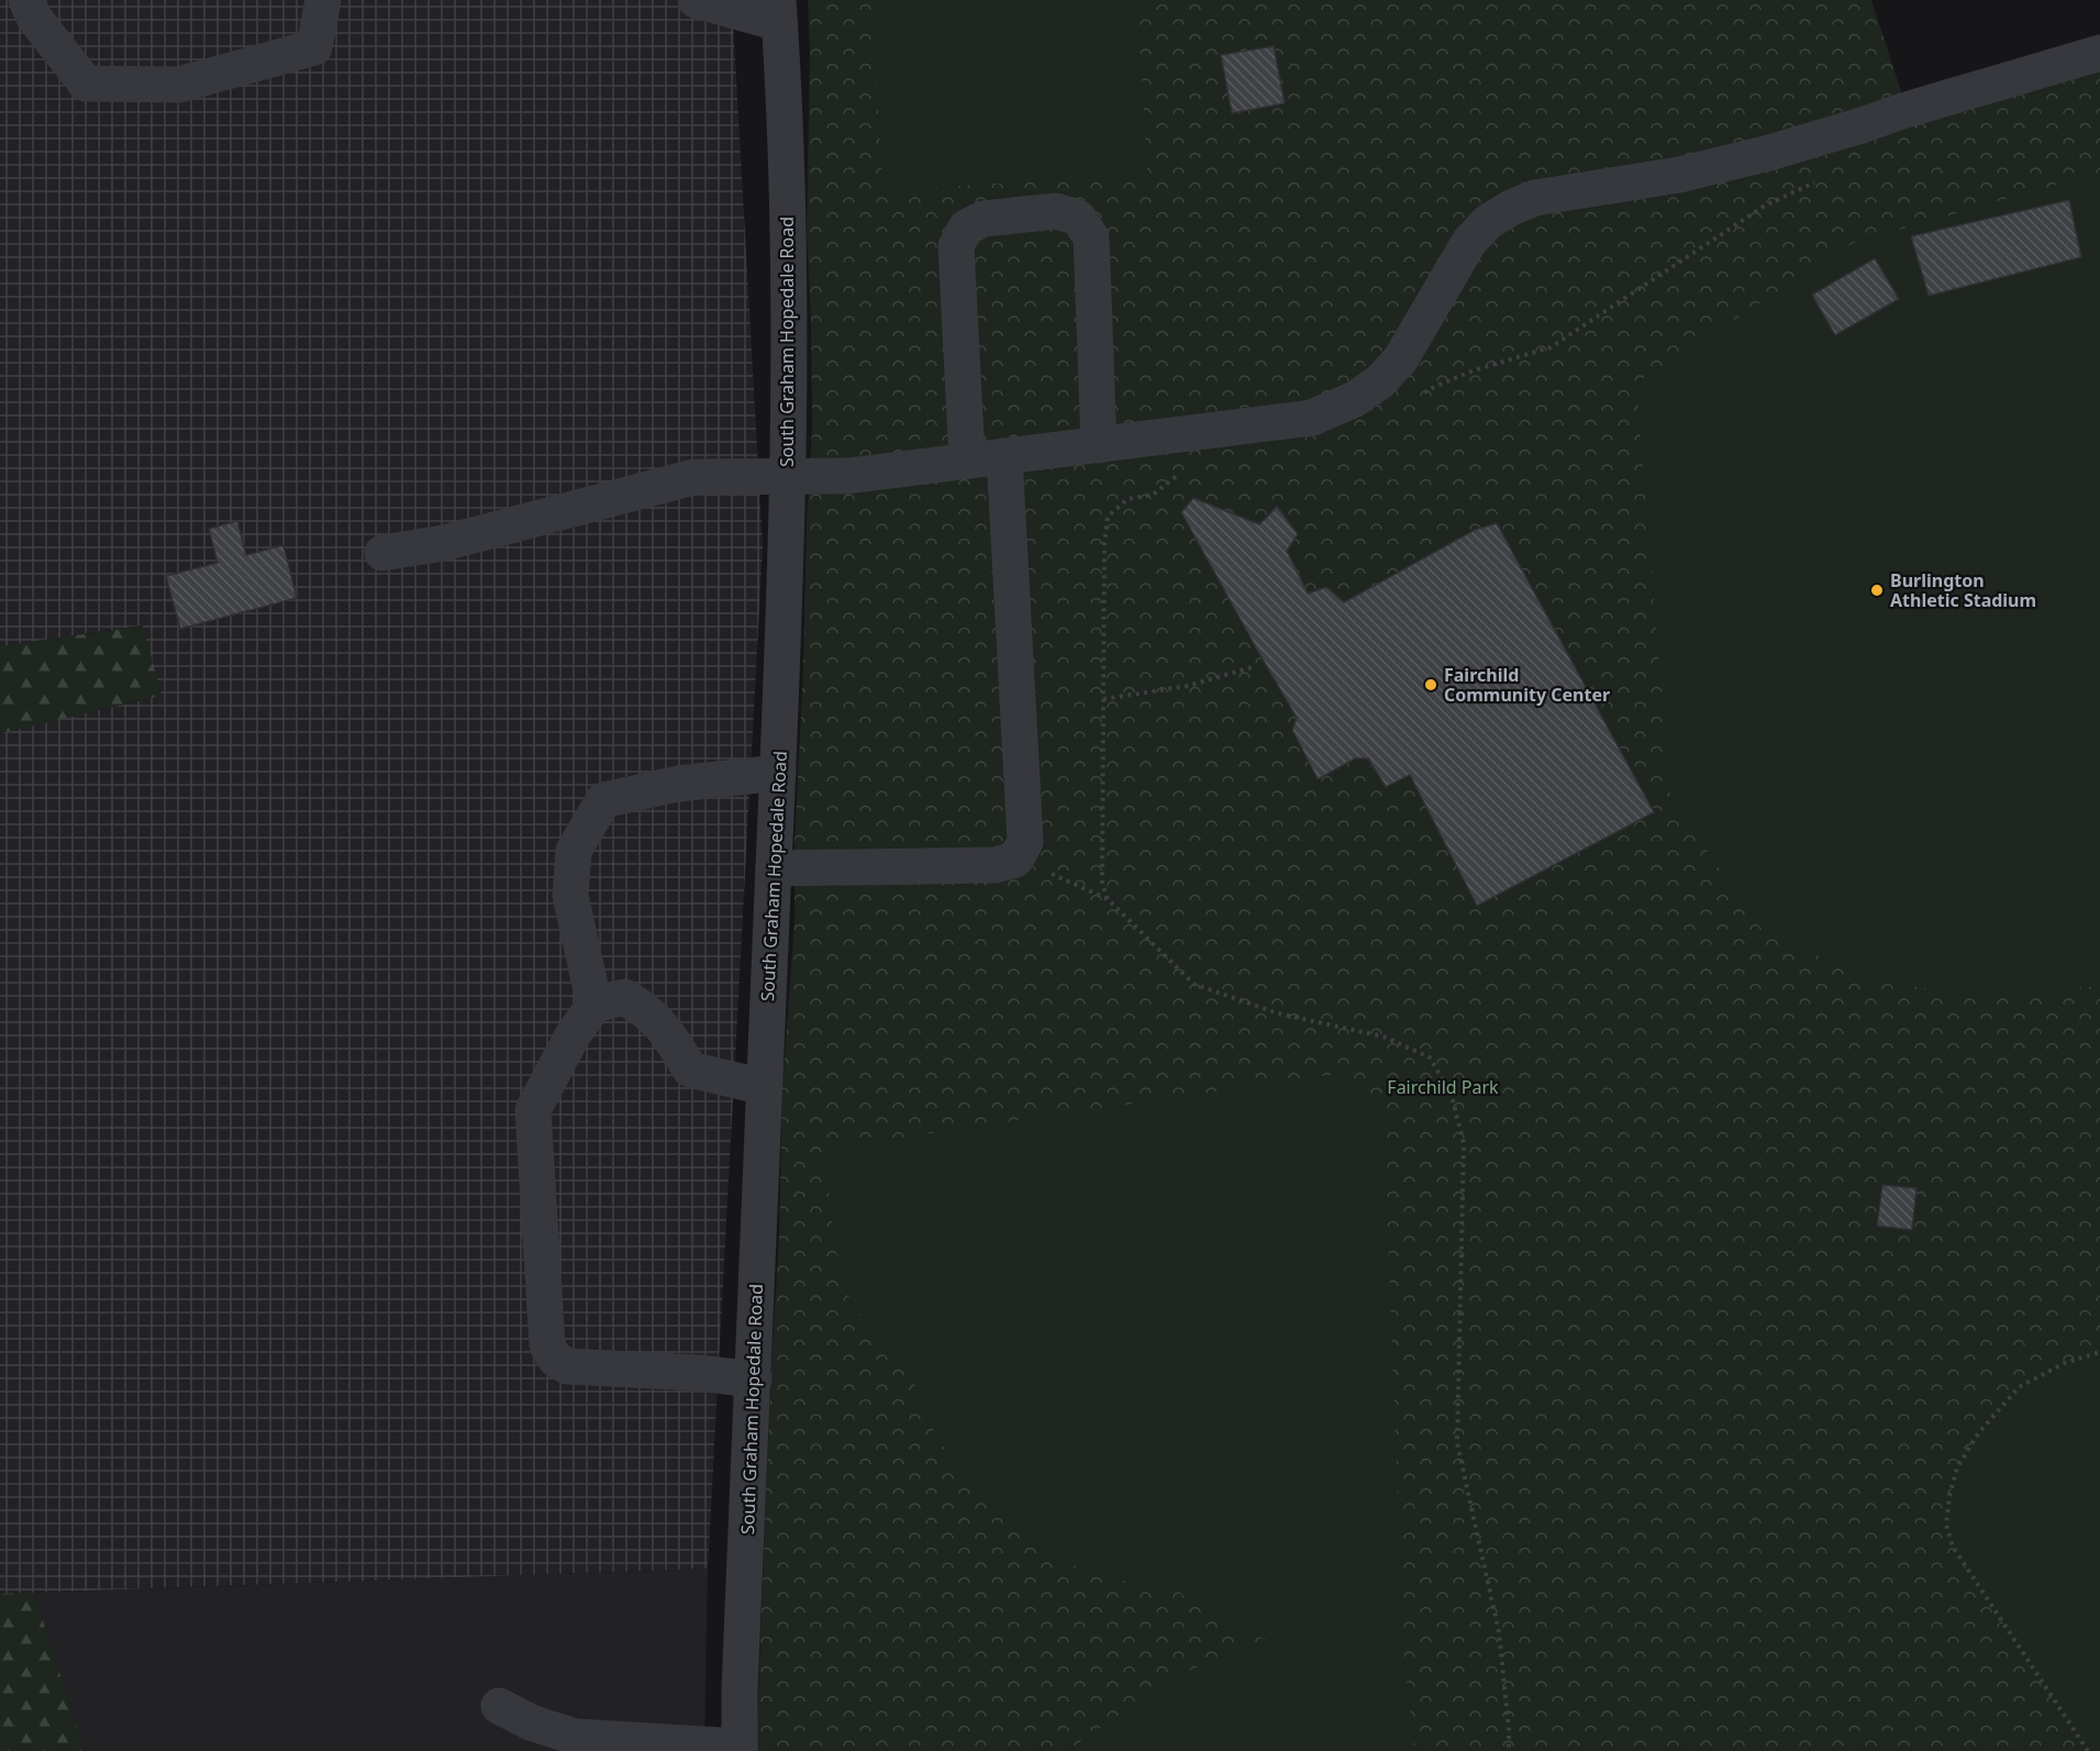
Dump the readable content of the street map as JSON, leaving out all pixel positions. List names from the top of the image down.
{
  "streets": {
    "street": ["South Graham Hopedale Road"]
  },
  "parks": ["Fairchild Park"],
  "places": ["Burlington Athletic Stadium", "Fairchild Community Center"]
}
